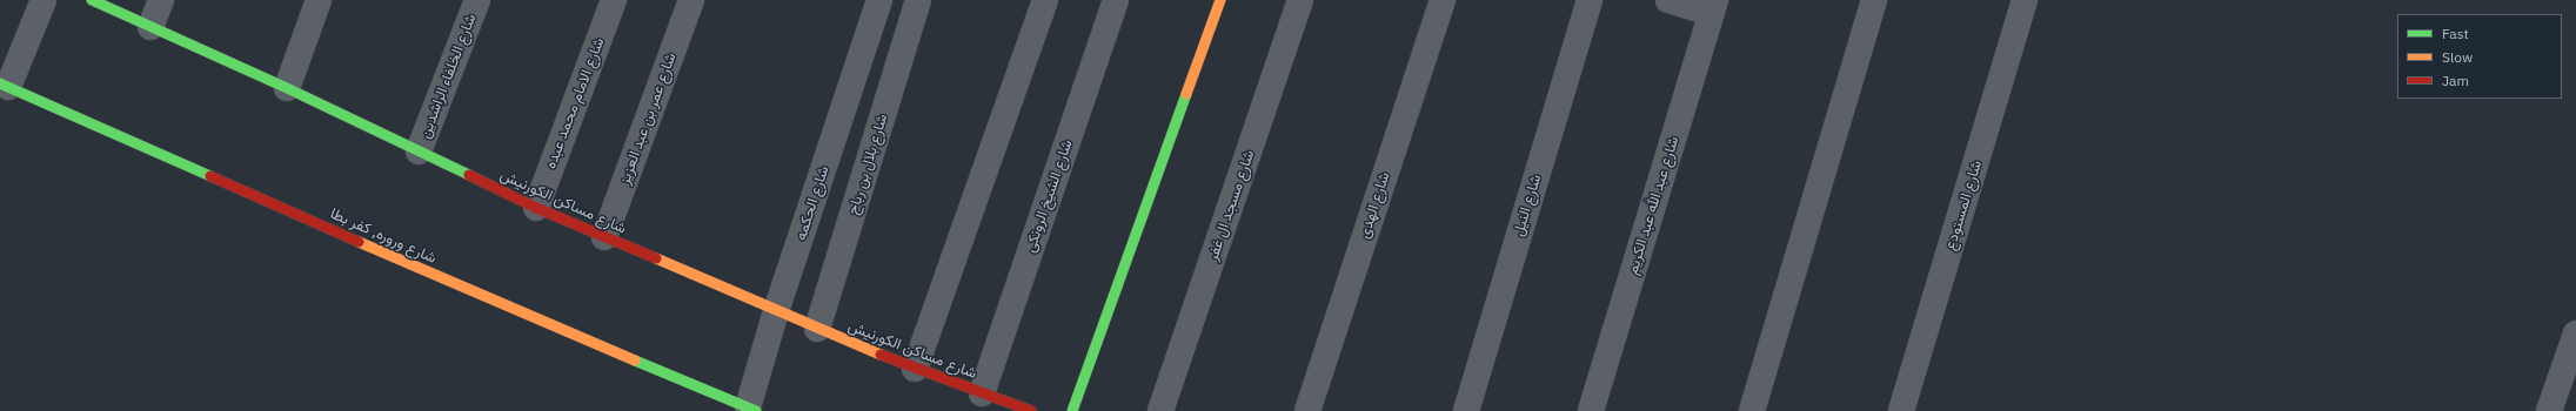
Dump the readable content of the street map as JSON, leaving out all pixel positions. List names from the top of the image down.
{
  "streets": {
    "street": [
      "شارع الخلفاء الراشدين",
      "شارع الامام محمد عبده",
      "شارع عمر بن عبد العزيز",
      "شارع بلال بن رباح",
      "شارع الشيخ الرونكى",
      "شارع مساكن الكورنيش",
      "شارع الحكمه",
      "شارع مسجد ال غفر",
      "شارع الهدى",
      "شارع النيل",
      "شارع عبد الله عبد الكريم",
      "شارع المستودع",
      "شارع وروره, كفر بطا"
    ]
  },
  "crossings": [
    ["شارع الخلفاء الراشدين", "شارع مساكن الكورنيش"],
    ["شارع الامام محمد عبده", "شارع مساكن الكورنيش"],
    ["شارع عمر بن عبد العزيز", "شارع مساكن الكورنيش"],
    ["شارع بلال بن رباح", "شارع مساكن الكورنيش"],
    ["شارع الشيخ الرونكى", "شارع مساكن الكورنيش"],
    ["شارع مساكن الكورنيش", "شارع الحكمه"],
    ["شارع الحكمه", "شارع وروره, كفر بطا"]
  ],
  "legend": ["Fast", "Slow", "Jam"]
}
